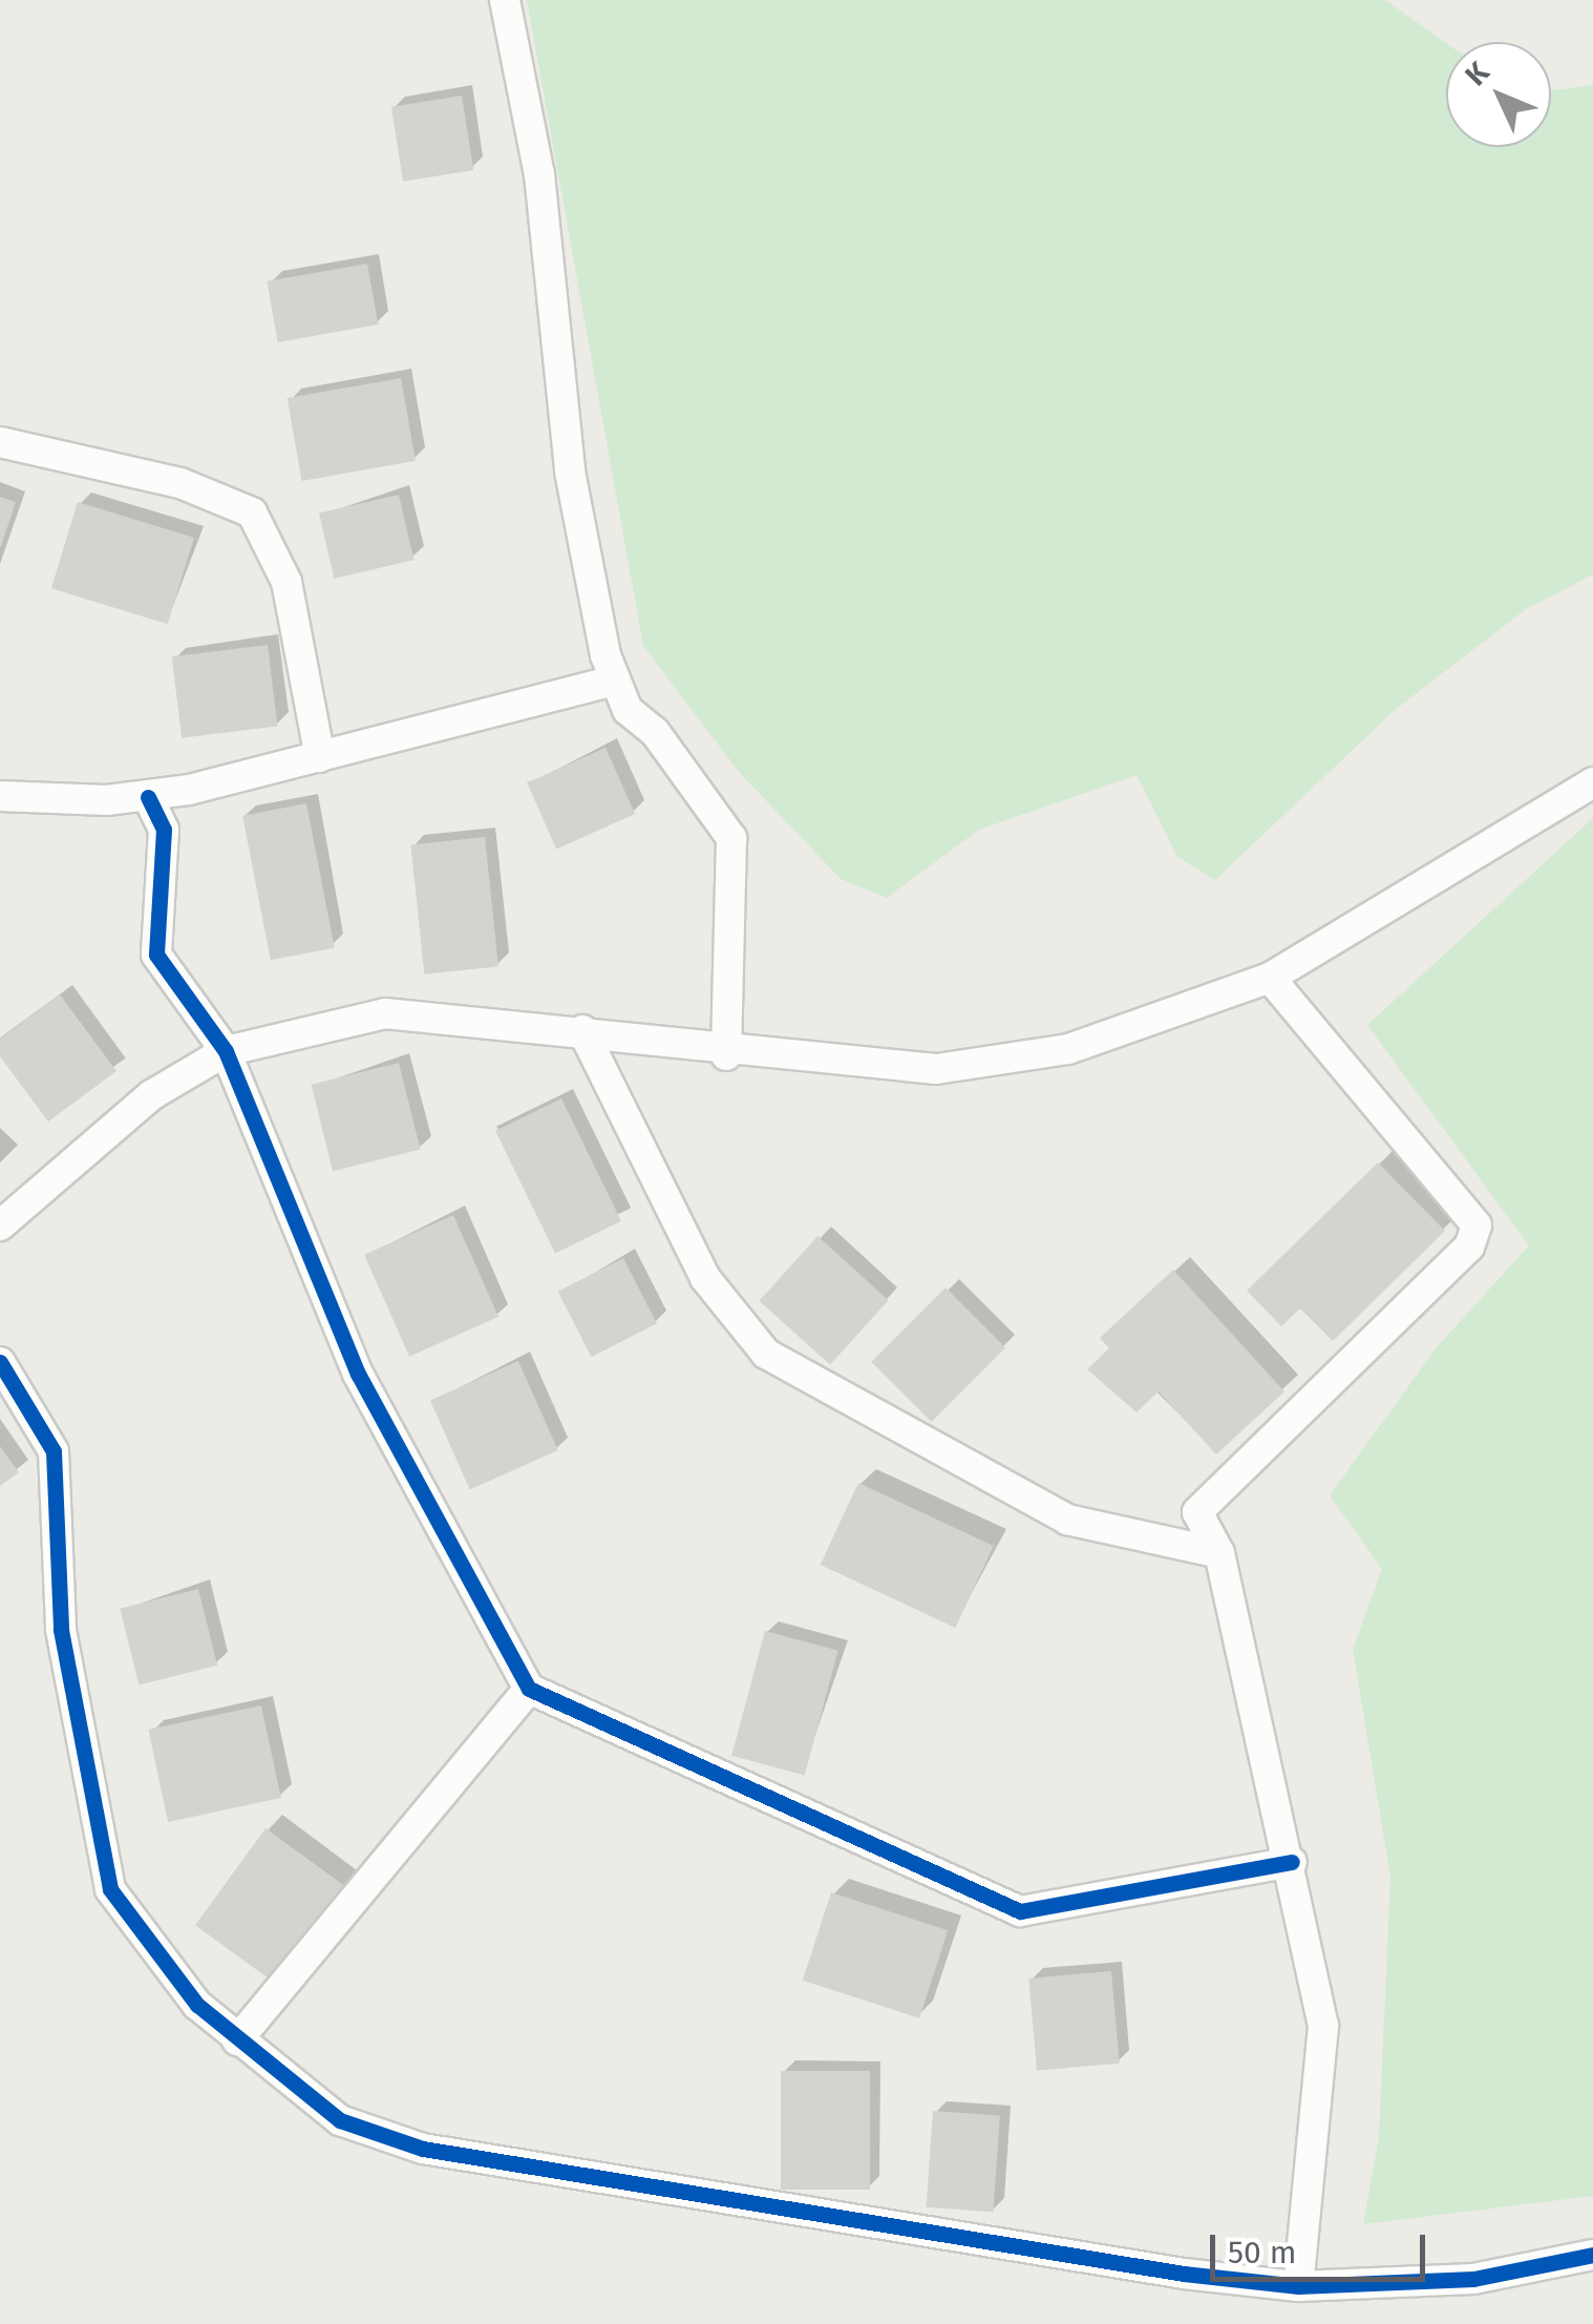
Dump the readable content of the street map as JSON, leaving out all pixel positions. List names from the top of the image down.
{
  "scale_bar": "50 m",
  "north": "top left"
}
